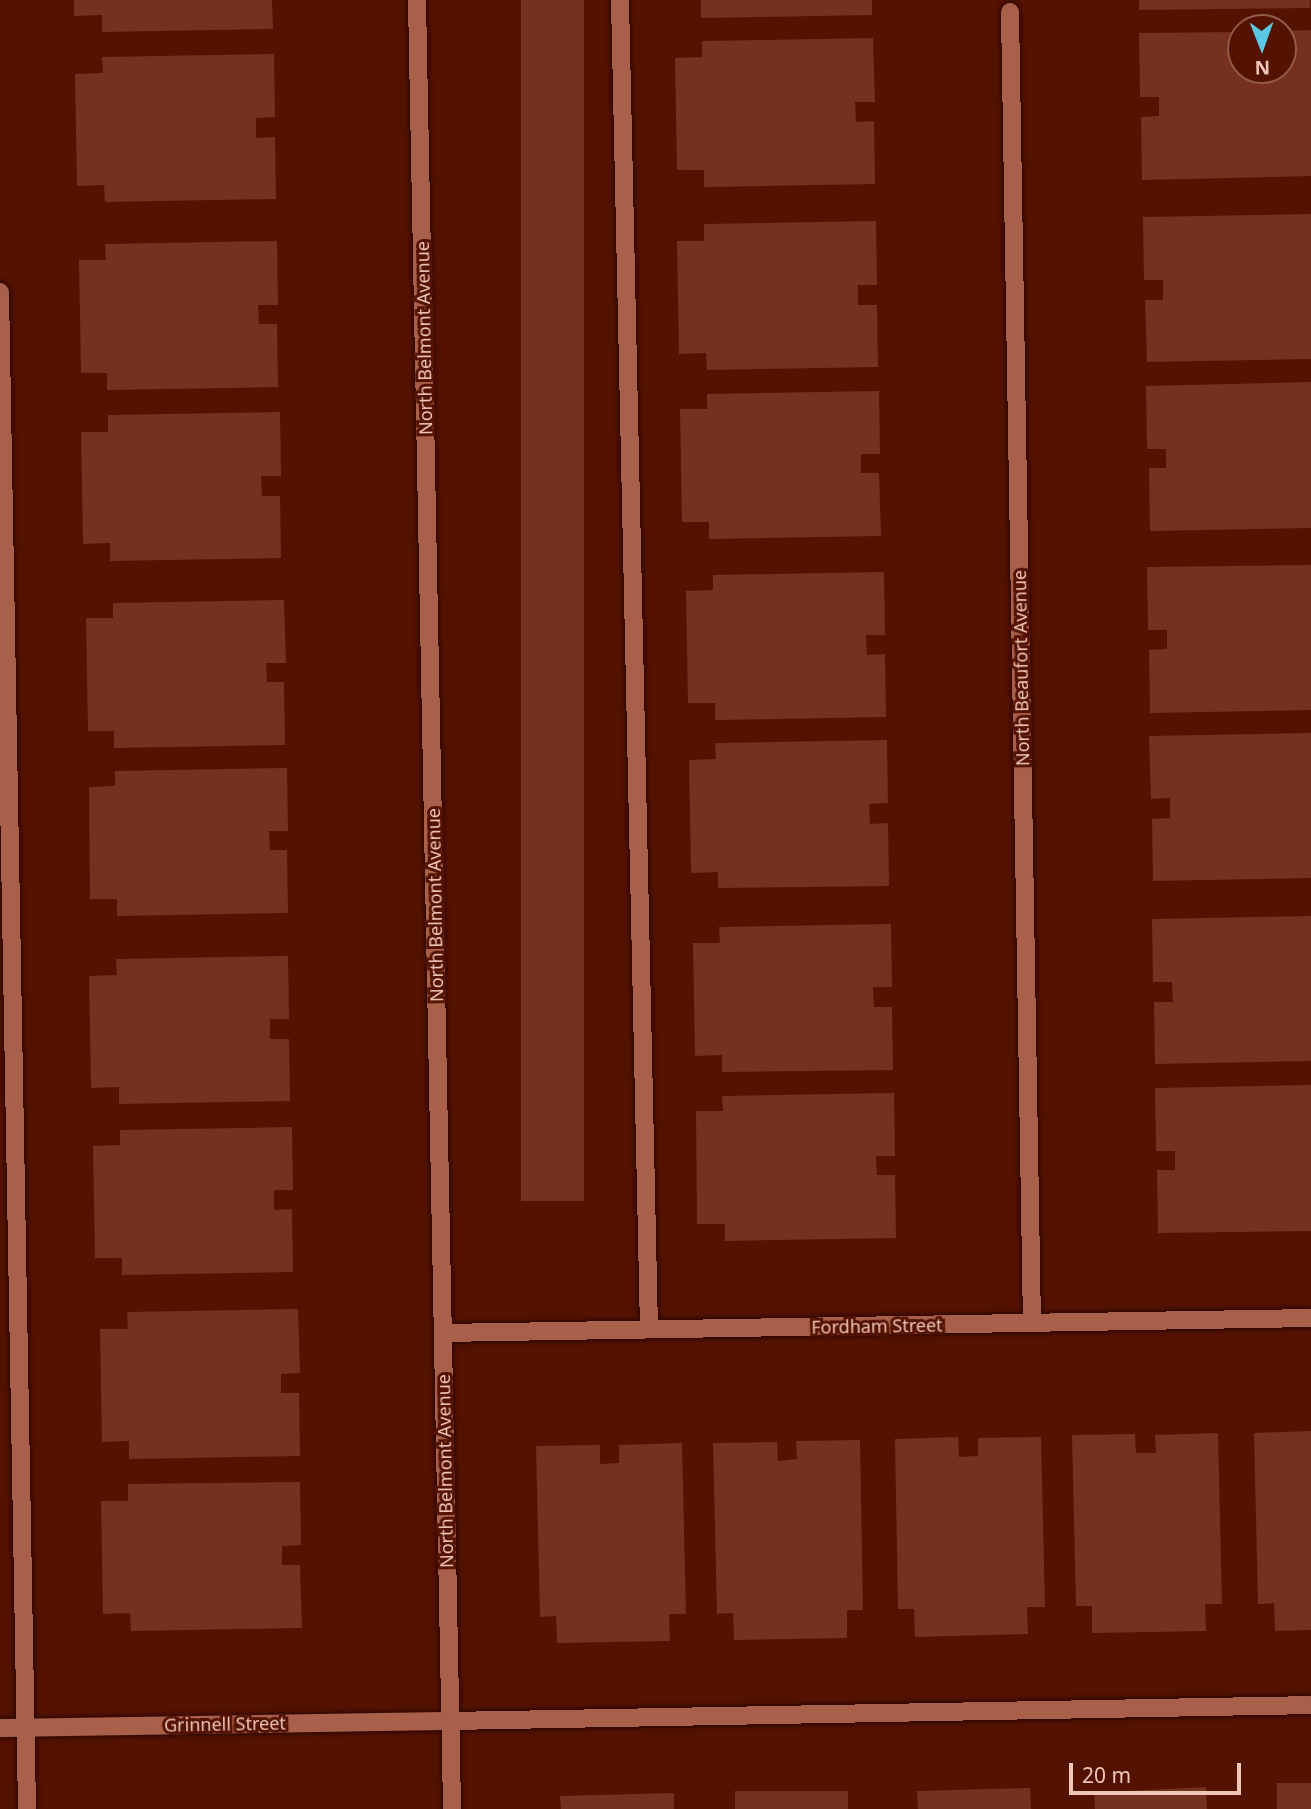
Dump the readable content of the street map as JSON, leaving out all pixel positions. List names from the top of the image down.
{
  "streets": {
    "street": [
      "North Belmont Avenue",
      "North Beaufort Avenue",
      "Fordham Street",
      "Grinnell Street"
    ]
  },
  "crossings": [
    ["North Belmont Avenue", "Fordham Street"],
    ["North Belmont Avenue", "Grinnell Street"],
    ["North Beaufort Avenue", "Fordham Street"]
  ],
  "scale_bar": "20 m",
  "north": "bottom"
}
